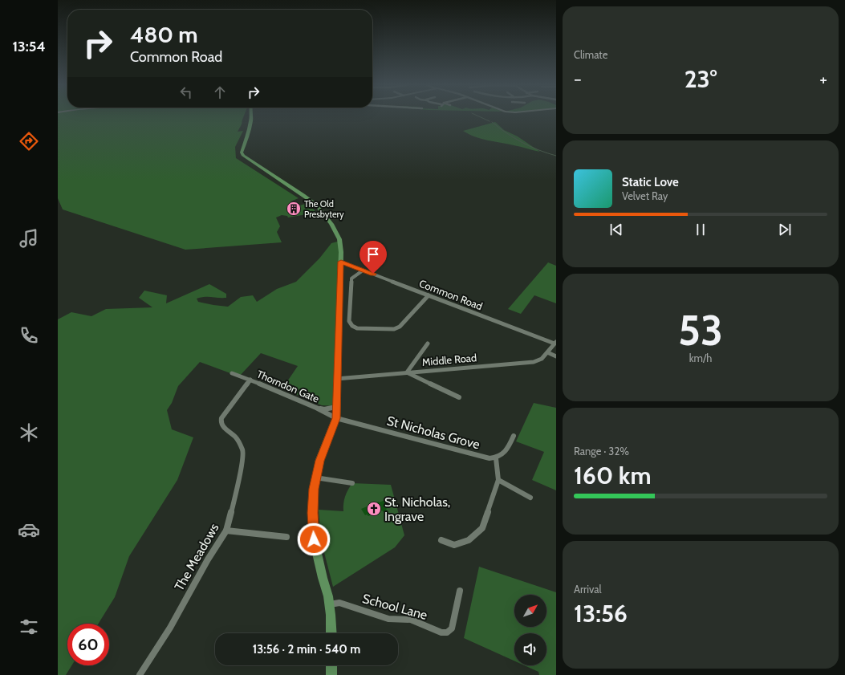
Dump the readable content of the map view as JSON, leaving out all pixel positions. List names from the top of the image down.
{
  "streets": {
    "street": [
      "Common Road",
      "Middle Road",
      "Thorndon Gate",
      "St Nicholas Grove",
      "The Meadows",
      "School Lane"
    ]
  },
  "crossings": [
    ["Common Road", "Middle Road"],
    ["Thorndon Gate", "St Nicholas Grove"],
    ["Thorndon Gate", "The Meadows"]
  ],
  "places": {
    "building": ["The Old Presbytery"],
    "church": ["St. Nicholas, Ingrave"]
  },
  "north": "top right",
  "page": {
    "tabs": "13:54",
    "tile": [
      "Climate",
      ["53", "km/h"],
      ["Range · 32%", "160 km"],
      ["Arrival", "13:56"]
    ],
    "turn": ["480 m", "Common Road"],
    "heat": ["−", "23°", "+"],
    "song": ["Static Love", "Velvet Ray"],
    "limit": "60",
    "trip": "13:56 · 2 min · 540 m"
  }
}
